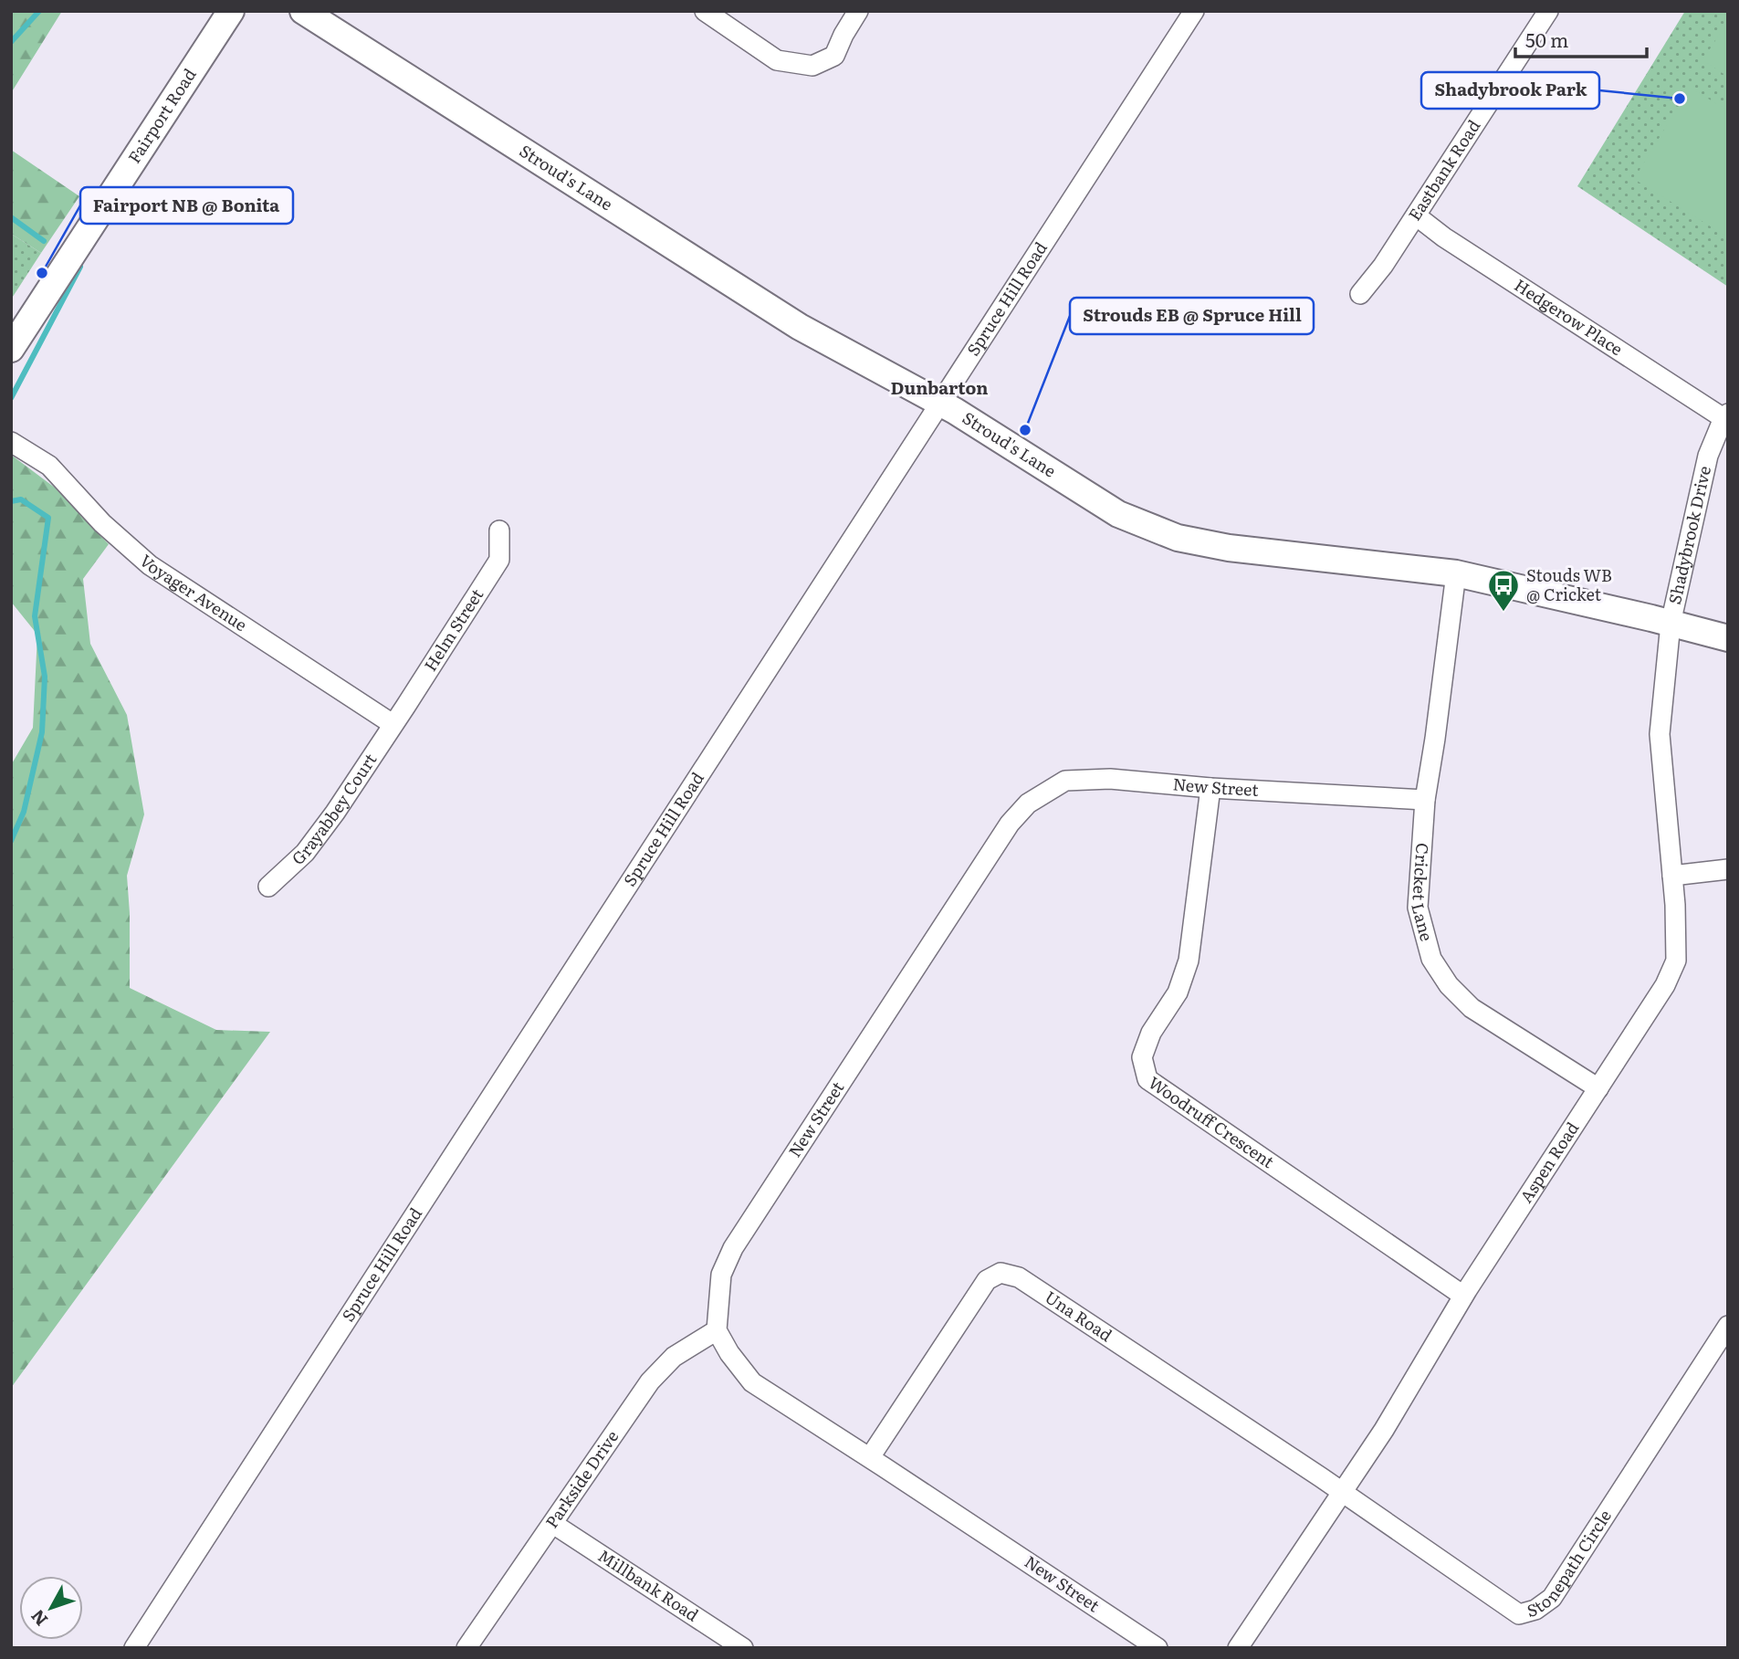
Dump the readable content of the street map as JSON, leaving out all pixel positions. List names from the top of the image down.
{
  "streets": {
    "street": [
      "Fairport Road",
      "Eastbank Road",
      "Stroud's Lane",
      "Spruce Hill Road",
      "Hedgerow Place",
      "Shadybrook Drive",
      "Voyager Avenue",
      "Helm Street",
      "New Street",
      "Grayabbey Court",
      "Cricket Lane",
      "Woodruff Crescent",
      "Aspen Road",
      "Una Road",
      "Parkside Drive",
      "Stonepath Circle",
      "Millbank Road"
    ]
  },
  "crossings": [
    ["Eastbank Road", "Hedgerow Place"],
    ["Stroud's Lane", "Spruce Hill Road"],
    ["Stroud's Lane", "Shadybrook Drive"],
    ["Stroud's Lane", "Cricket Lane"],
    ["Stroud's Lane", "Aspen Road"],
    ["Hedgerow Place", "Shadybrook Drive"],
    ["Shadybrook Drive", "Aspen Road"],
    ["Voyager Avenue", "Helm Street"],
    ["Voyager Avenue", "Grayabbey Court"],
    ["Helm Street", "Grayabbey Court"],
    ["New Street", "Cricket Lane"],
    ["New Street", "Woodruff Crescent"],
    ["New Street", "Una Road"],
    ["New Street", "Parkside Drive"],
    ["Cricket Lane", "Aspen Road"],
    ["Woodruff Crescent", "Aspen Road"],
    ["Aspen Road", "Una Road"],
    ["Aspen Road", "Stonepath Circle"],
    ["Una Road", "Stonepath Circle"],
    ["Parkside Drive", "Millbank Road"]
  ],
  "districts": ["Dunbarton"],
  "places": {
    "other": ["Shadybrook Park", "Fairport NB @ Bonita", "Strouds EB @ Spruce Hill"],
    "bus stop": ["Stouds WB @ Cricket"]
  },
  "scale_bar": "50 m",
  "north": "bottom left"
}
